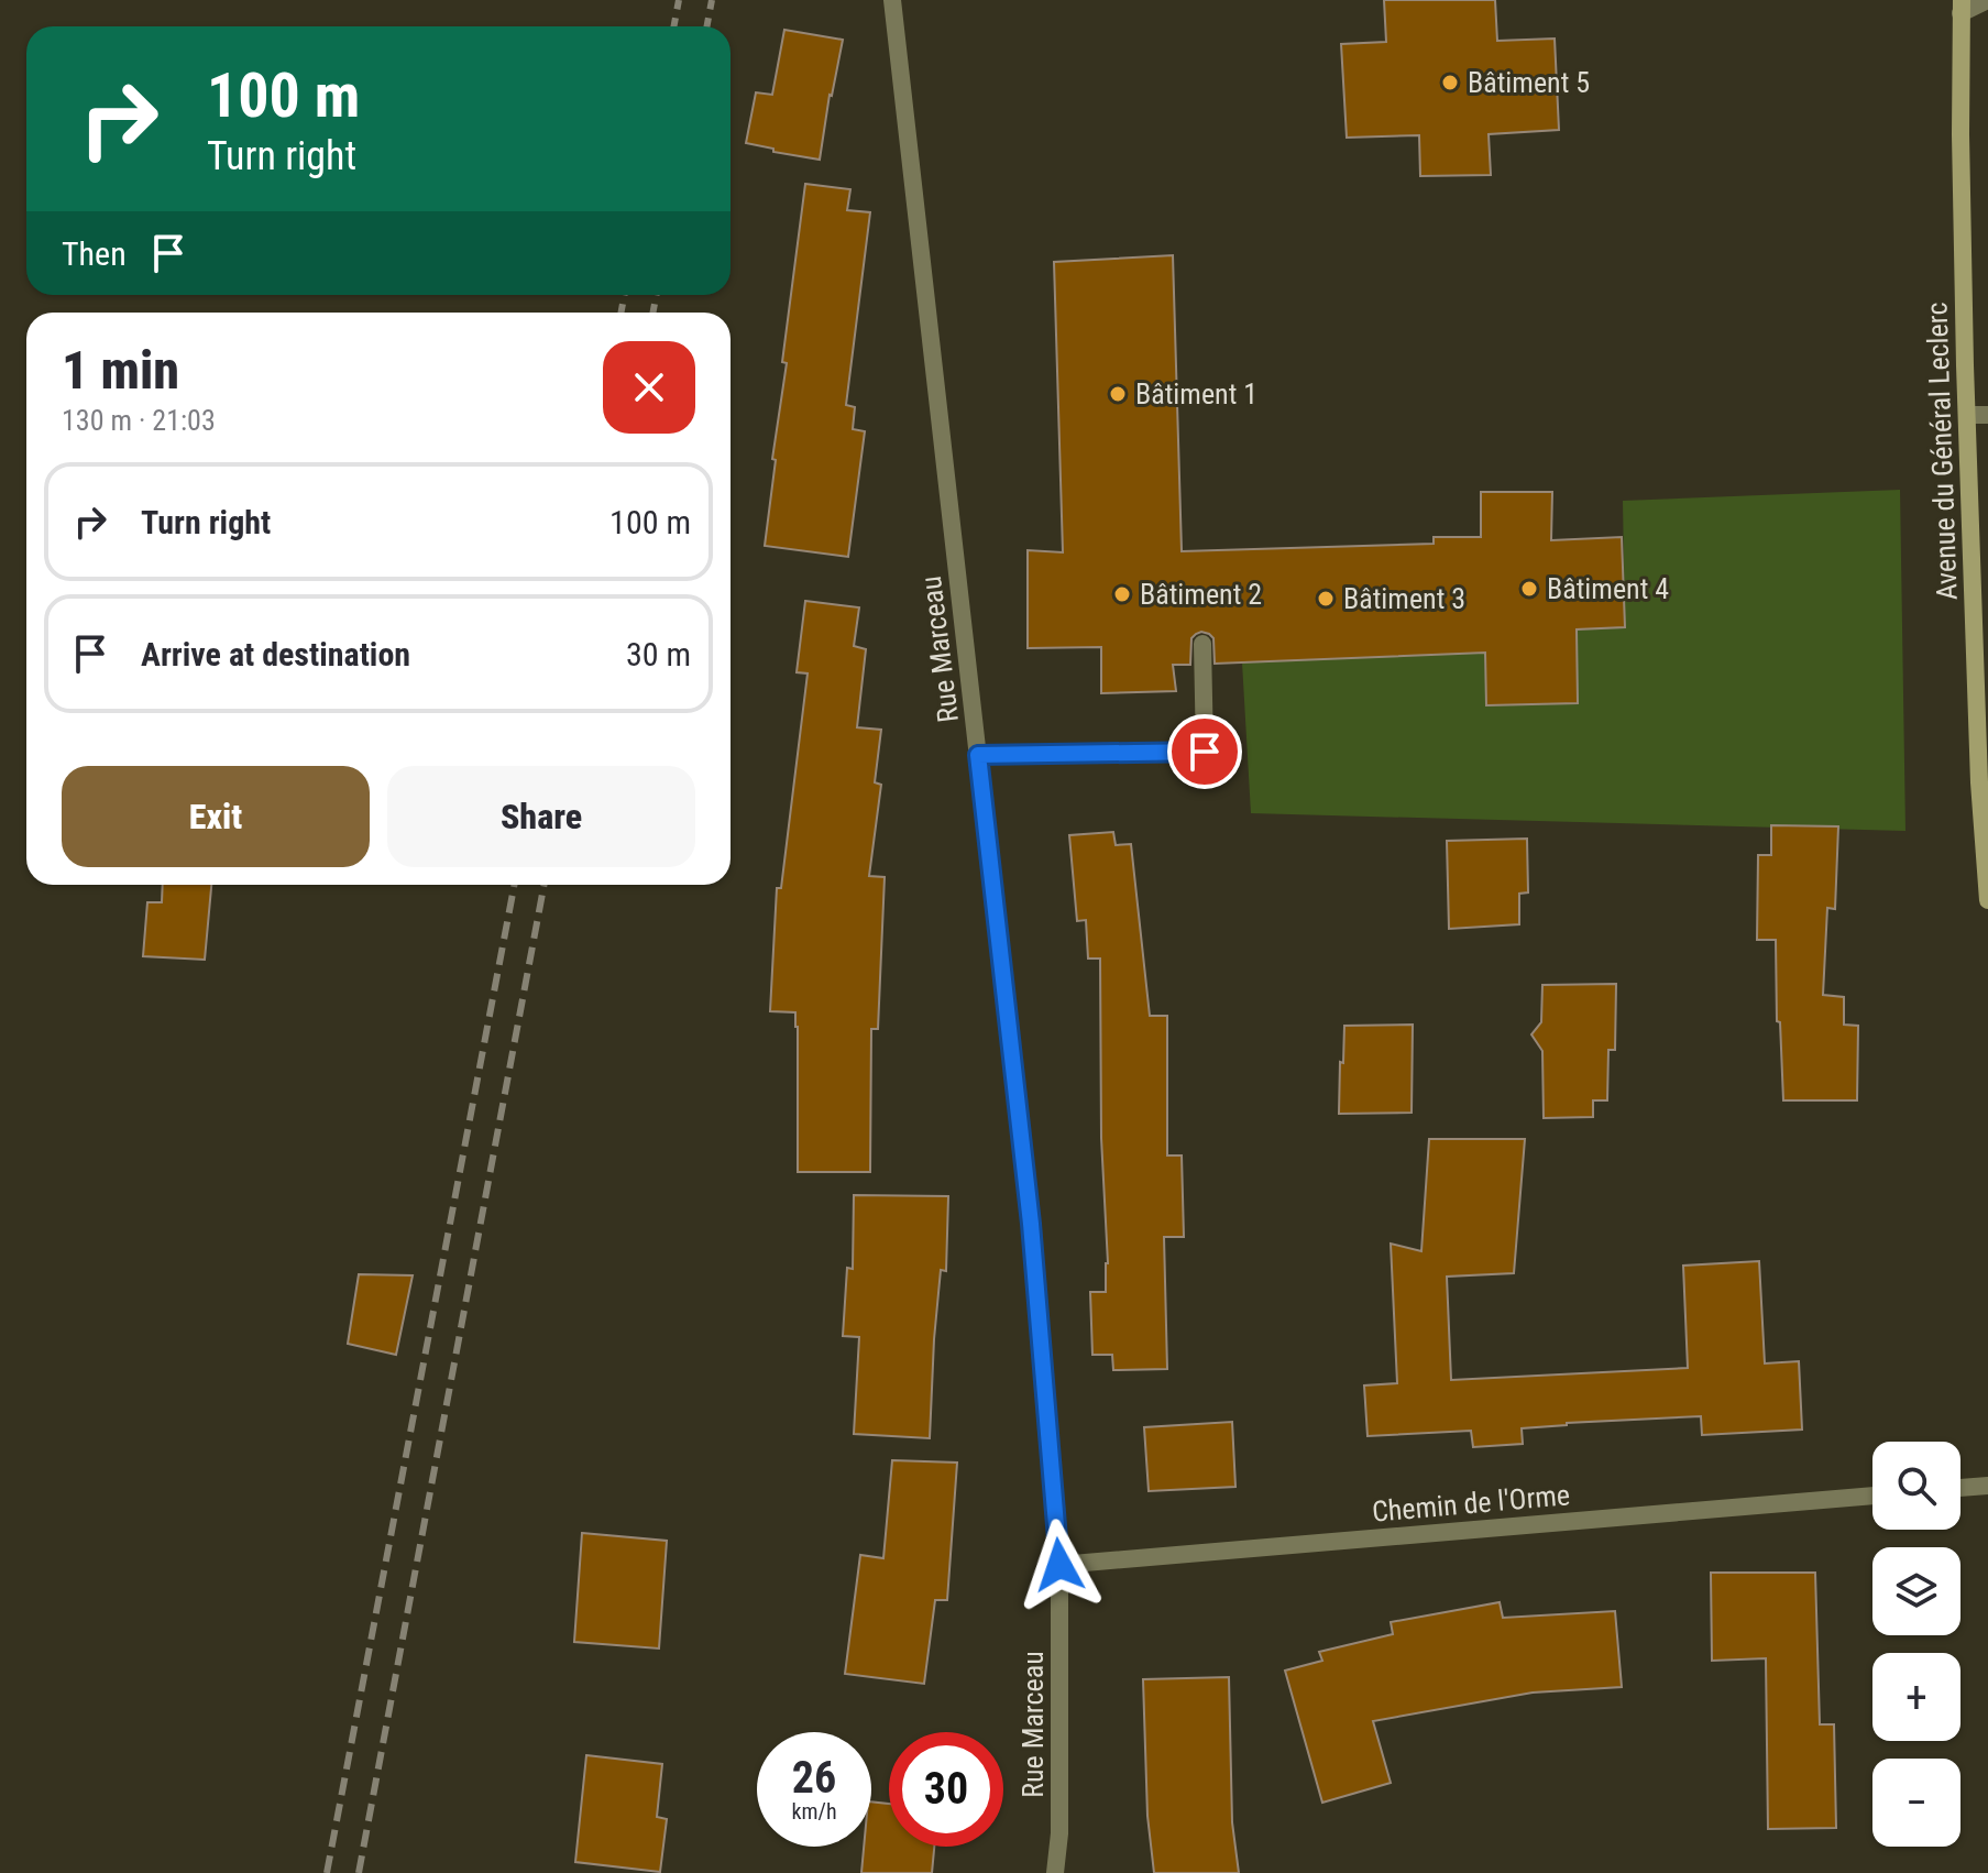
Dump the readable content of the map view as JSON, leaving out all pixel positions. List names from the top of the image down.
{
  "streets": {
    "main road": ["Avenue du Général Leclerc"],
    "street": ["Rue Marceau", "Chemin de l'Orme"]
  },
  "crossings": [
    ["Rue Marceau", "Chemin de l'Orme"]
  ],
  "places": [
    "Bâtiment 5",
    "Bâtiment 1",
    "Bâtiment 4",
    "Bâtiment 2",
    "Bâtiment 3"
  ],
  "page": {
    "turn": ["100 m", "Turn right"],
    "then": "Then",
    "heading": ["1 min", "130 m · 21:03"],
    "list": [
      {
        "name": "Turn right",
        "value": "100 m"
      },
      {
        "name": "Arrive at destination",
        "value": "30 m"
      }
    ],
    "buttons": ["Exit", "Share"],
    "map_buttons": ["+", "−"],
    "speed": "26 km/h",
    "limit": "30"
  }
}
